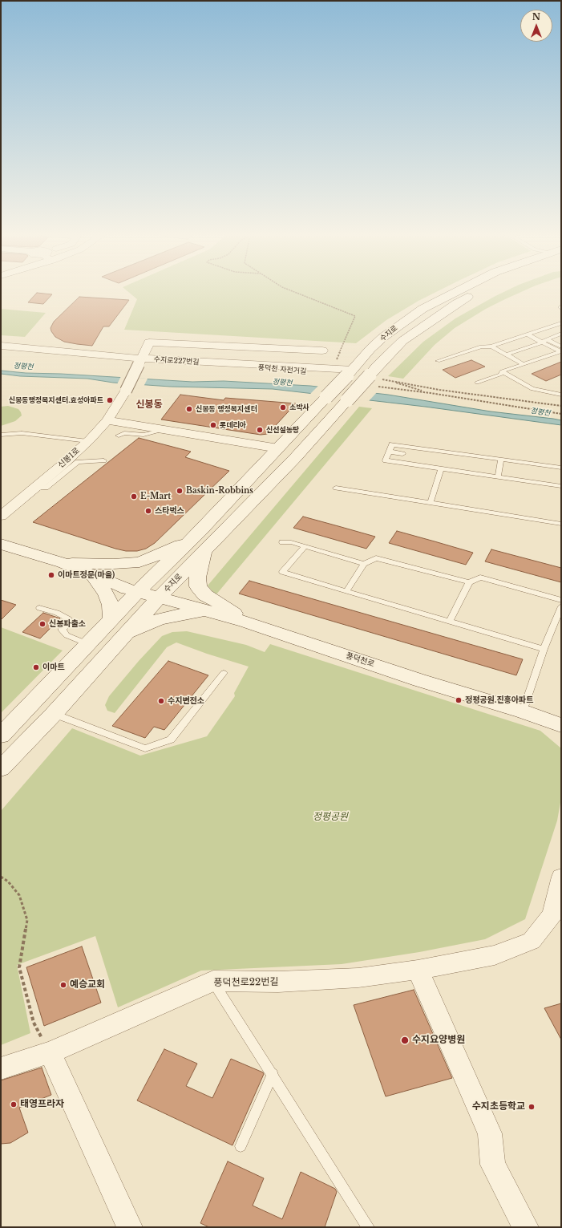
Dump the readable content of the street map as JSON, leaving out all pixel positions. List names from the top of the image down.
{
  "streets": {
    "main road": ["수지로", "풍덕천로"],
    "street": ["수지로227번길", "신봉1로", "풍덕천로22번길"]
  },
  "crossings": [
    ["수지로", "수지로227번길"],
    ["수지로", "풍덕천로"],
    ["수지로227번길", "신봉1로"]
  ],
  "districts": ["신봉동"],
  "water": ["정평천"],
  "parks": ["정평공원"],
  "places": [
    "신봉동행정복지센터.효성아파트",
    "소박사",
    "신봉동 행정복지센터",
    "롯데리아",
    "신선설농탕",
    "Baskin-Robbins",
    "E-Mart",
    "스타벅스",
    "이마트정문(마을)",
    "신봉파출소",
    "이마트",
    "정평공원.진흥아파트",
    "수지변전소",
    "예승교회",
    "수지요양병원",
    "태영프라자",
    "수지초등학교"
  ],
  "north": "top"
}
